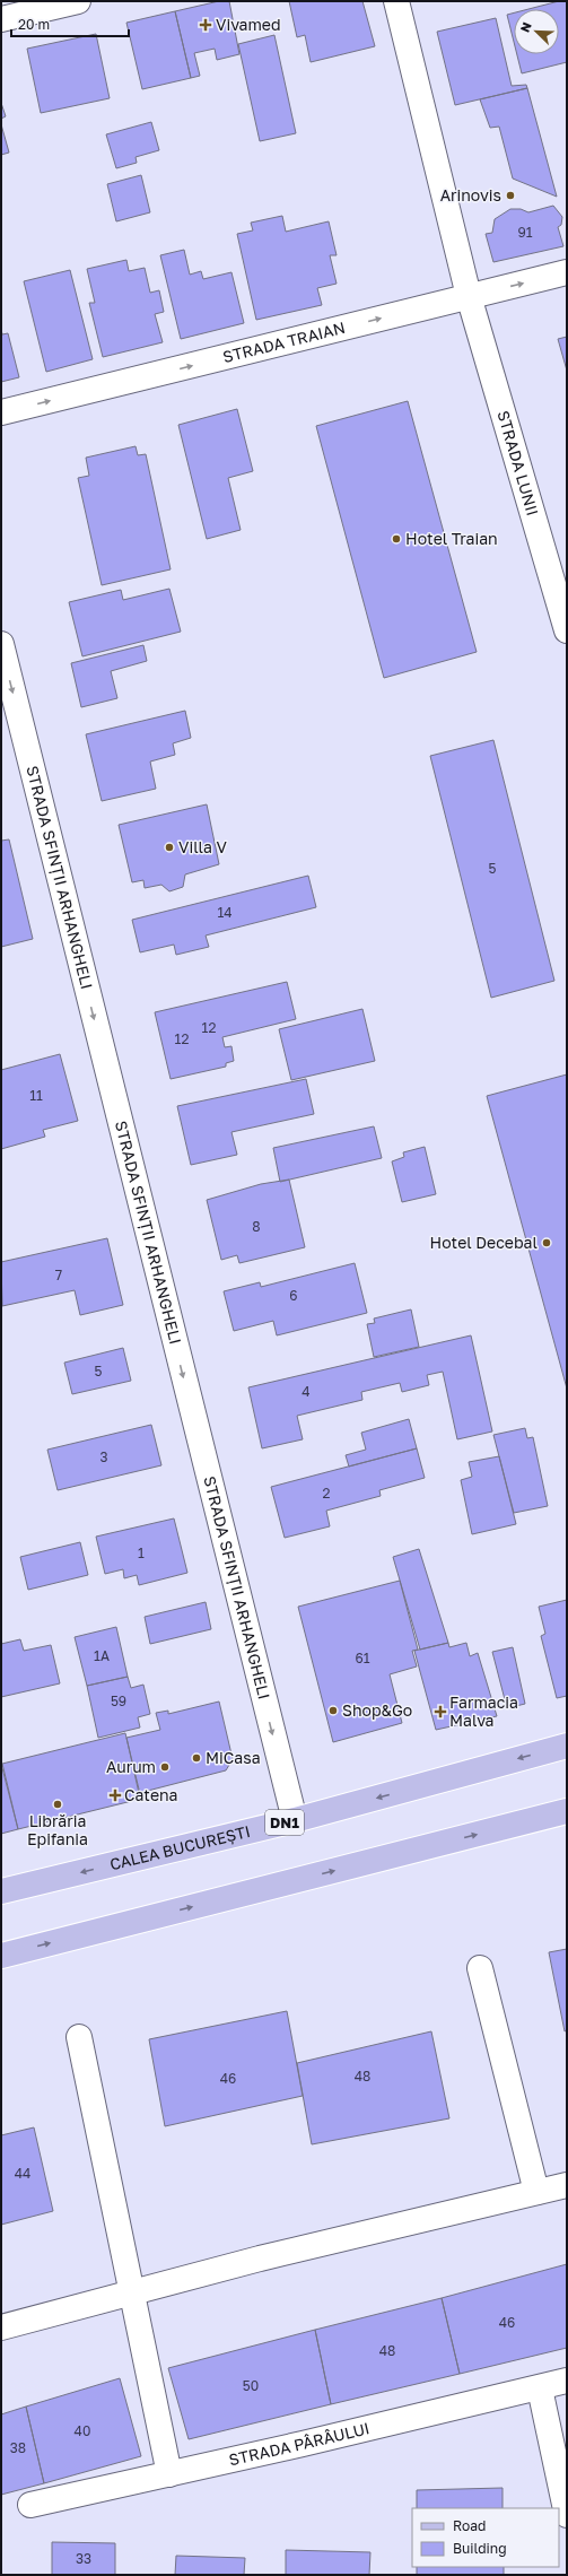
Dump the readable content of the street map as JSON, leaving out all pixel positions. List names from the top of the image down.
{
  "streets": {
    "main road": ["DN1", "CALEA BUCUREȘTI"],
    "street": [
      "STRADA TRAIAN",
      "STRADA LUNII",
      "STRADA SFINȚII ARHANGHELI",
      "STRADA PÂRÂULUI"
    ]
  },
  "crossings": [
    ["STRADA TRAIAN", "STRADA LUNII"],
    ["STRADA SFINȚII ARHANGHELI", "CALEA BUCUREȘTI"]
  ],
  "one_way": ["STRADA TRAIAN", "STRADA SFINȚII ARHANGHELI"],
  "places": {
    "health": ["Vivamed", "Farmacia Malva", "Catena"],
    "other": [
      "Arinovis",
      "Hotel Traian",
      "Villa V",
      "Hotel Decebal",
      "Shop&Go",
      "MiCasa",
      "Aurum",
      "Librăria Epifania"
    ]
  },
  "house_numbers": [
    "91",
    "5",
    "14",
    "12",
    "12",
    "11",
    "8",
    "7",
    "6",
    "5",
    "4",
    "3",
    "2",
    "1",
    "1A",
    "61",
    "59",
    "48",
    "46",
    "44",
    "46",
    "48",
    "50",
    "40",
    "38",
    "33"
  ],
  "legend": ["Road", "Building"],
  "scale_bar": "20 m",
  "north": "top left"
}
